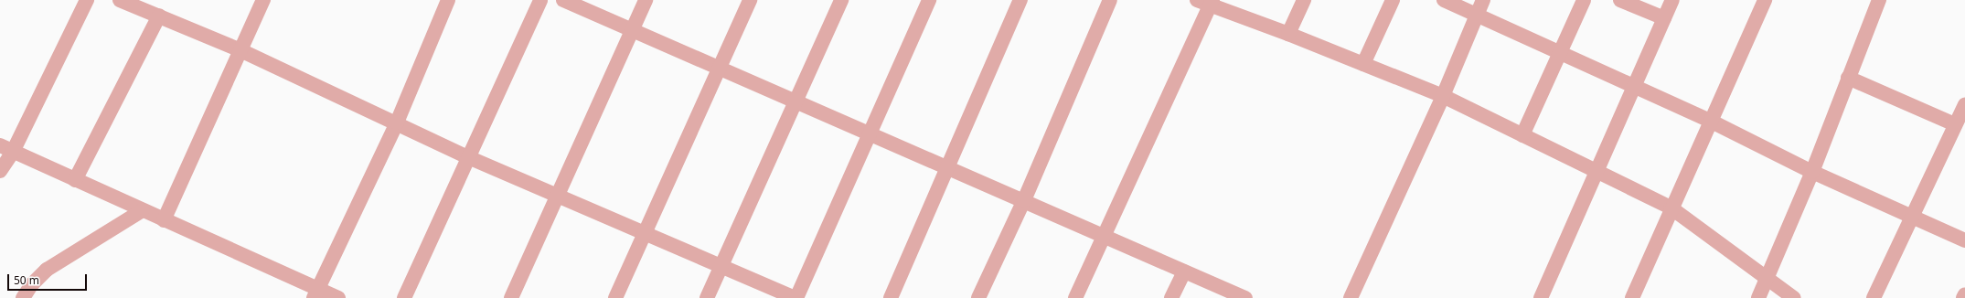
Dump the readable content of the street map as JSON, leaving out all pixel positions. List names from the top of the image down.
{
  "scale_bar": "50 m"
}
